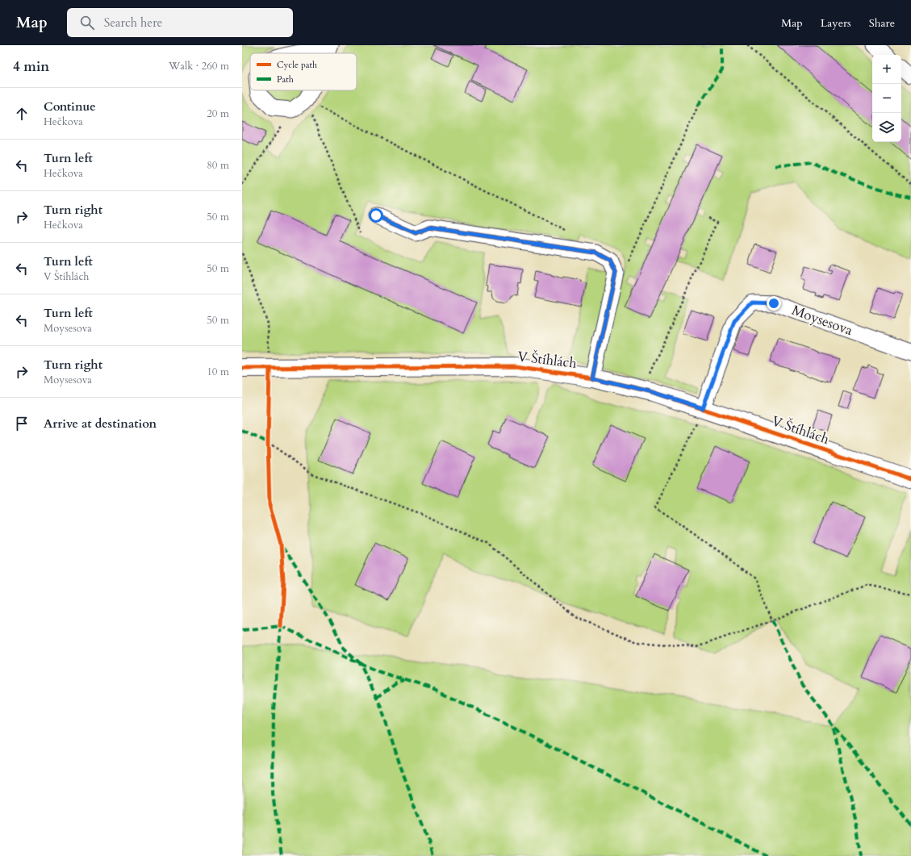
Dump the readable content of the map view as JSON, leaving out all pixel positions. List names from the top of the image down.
{
  "streets": {
    "street": ["Moysesova", "V Štíhlách"]
  },
  "crossings": [
    ["Moysesova", "V Štíhlách"]
  ],
  "legend": ["Cycle path", "Path"],
  "page": {
    "header": "Map",
    "search": "Search here",
    "nav": ["Map", "Layers", "Share"],
    "heading": ["4 min", "Walk · 260 m"],
    "map_buttons": ["+", "−"],
    "list": [
      ["Continue", "Hečkova", "20 m"],
      ["Turn left", "Hečkova", "80 m"],
      ["Turn right", "Hečkova", "50 m"],
      ["Turn left", "V Štíhlách", "50 m"],
      ["Turn left", "Moysesova", "50 m"],
      ["Turn right", "Moysesova", "10 m"],
      "Arrive at destination"
    ]
  }
}
